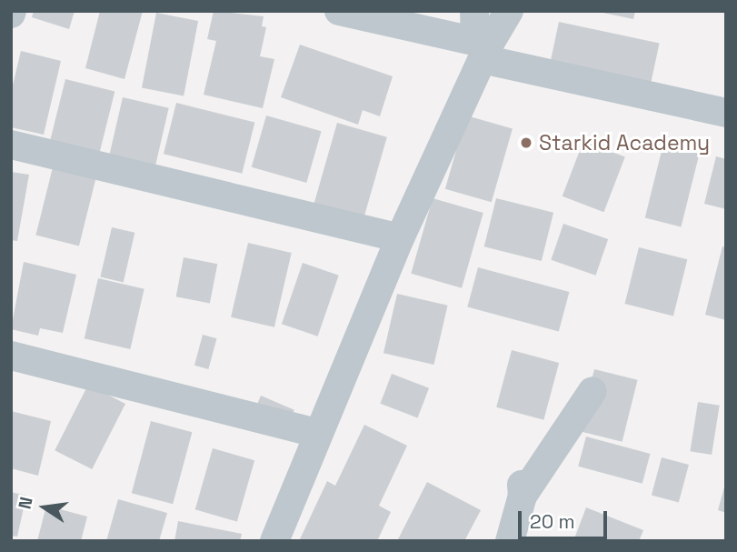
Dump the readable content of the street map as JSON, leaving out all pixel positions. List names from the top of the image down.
{
  "places": ["Starkid Academy"],
  "scale_bar": "20 m",
  "north": "left"
}
